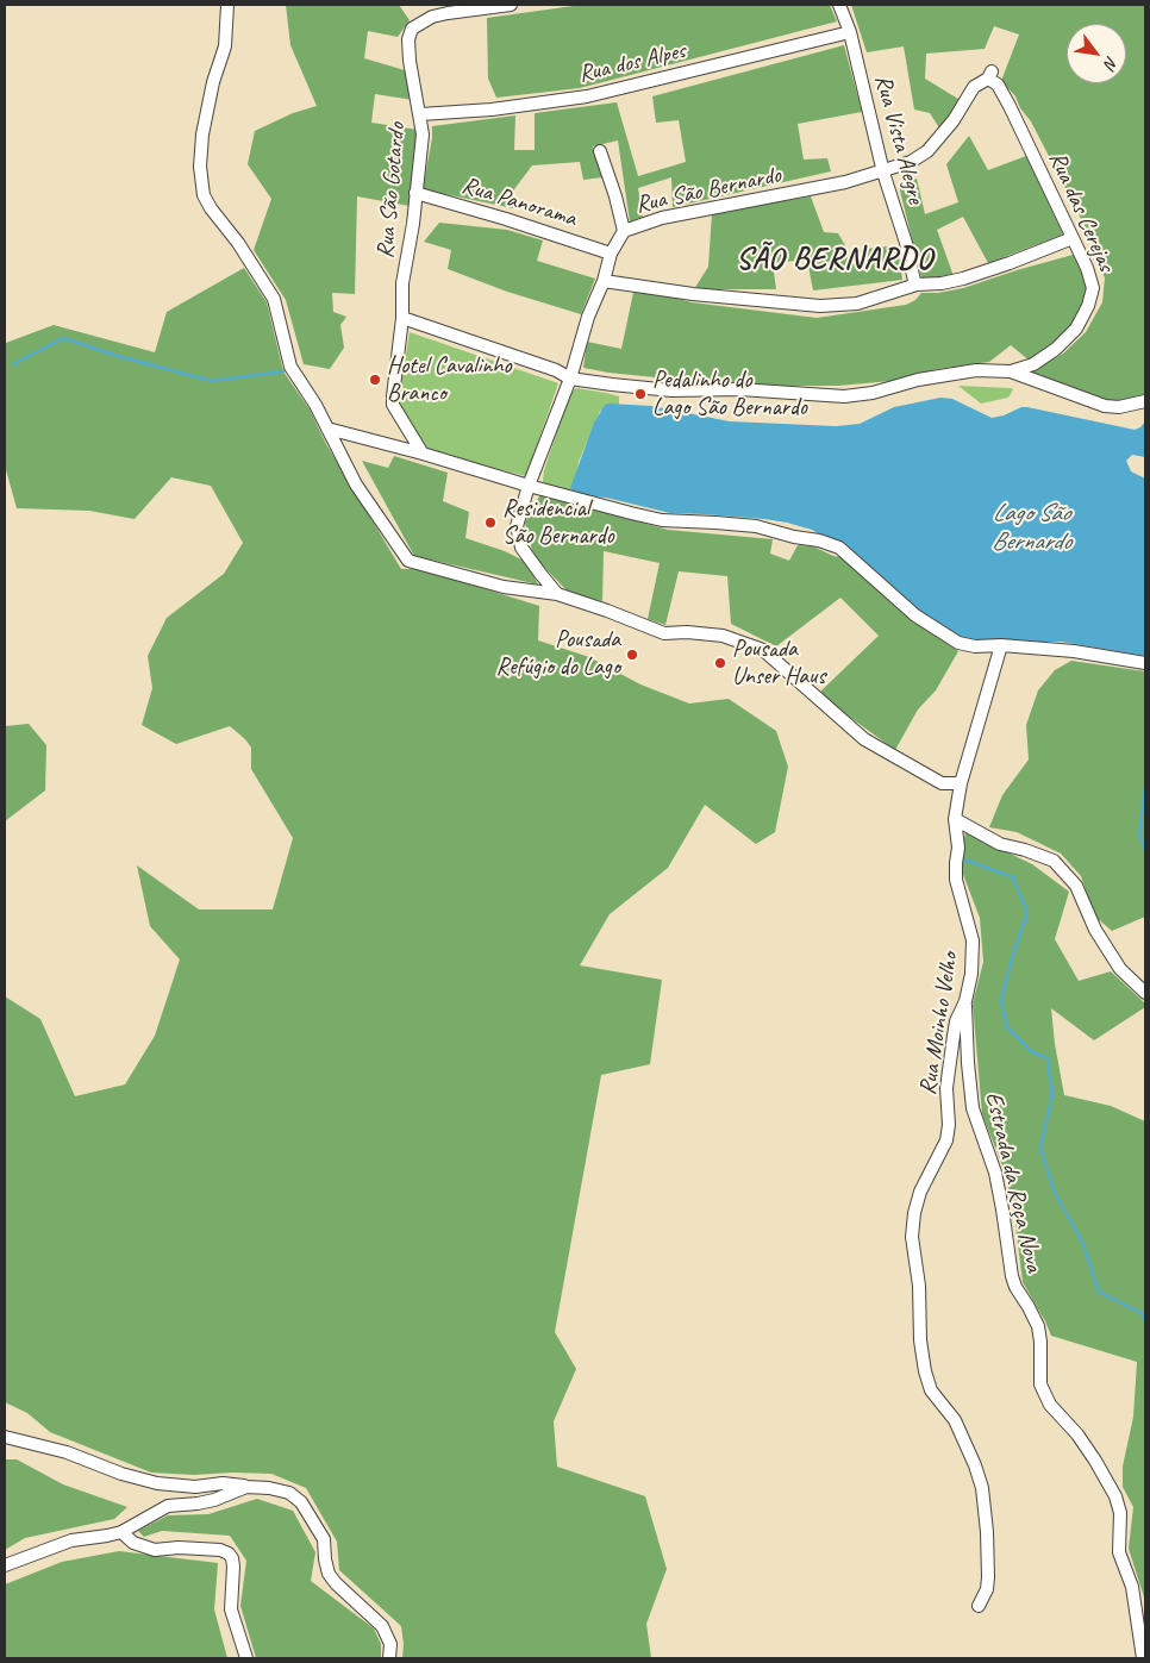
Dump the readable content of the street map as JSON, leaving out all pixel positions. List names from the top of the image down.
{
  "streets": {
    "street": [
      "Rua dos Alpes",
      "Rua Vista Alegre",
      "Rua São Gotardo",
      "Rua São Bernardo",
      "Rua Panorama",
      "Rua das Cerejas",
      "Rua Moinho Velho",
      "Estrada da Roça Nova"
    ]
  },
  "crossings": [
    ["Rua dos Alpes", "Rua Vista Alegre"],
    ["Rua dos Alpes", "Rua São Gotardo"],
    ["Rua Vista Alegre", "Rua São Bernardo"],
    ["Rua São Gotardo", "Rua Panorama"],
    ["Rua São Bernardo", "Rua Panorama"],
    ["Rua São Bernardo", "Rua das Cerejas"],
    ["Rua Moinho Velho", "Estrada da Roça Nova"]
  ],
  "districts": ["SÃO BERNARDO"],
  "water": ["Lago São Bernardo"],
  "places": [
    "Hotel Cavalinho Branco",
    "Pedalinho do Lago São Bernardo",
    "Residencial São Bernardo",
    "Pousada Refúgio do Lago",
    "Pousada Unser Haus"
  ],
  "north": "bottom right"
}
